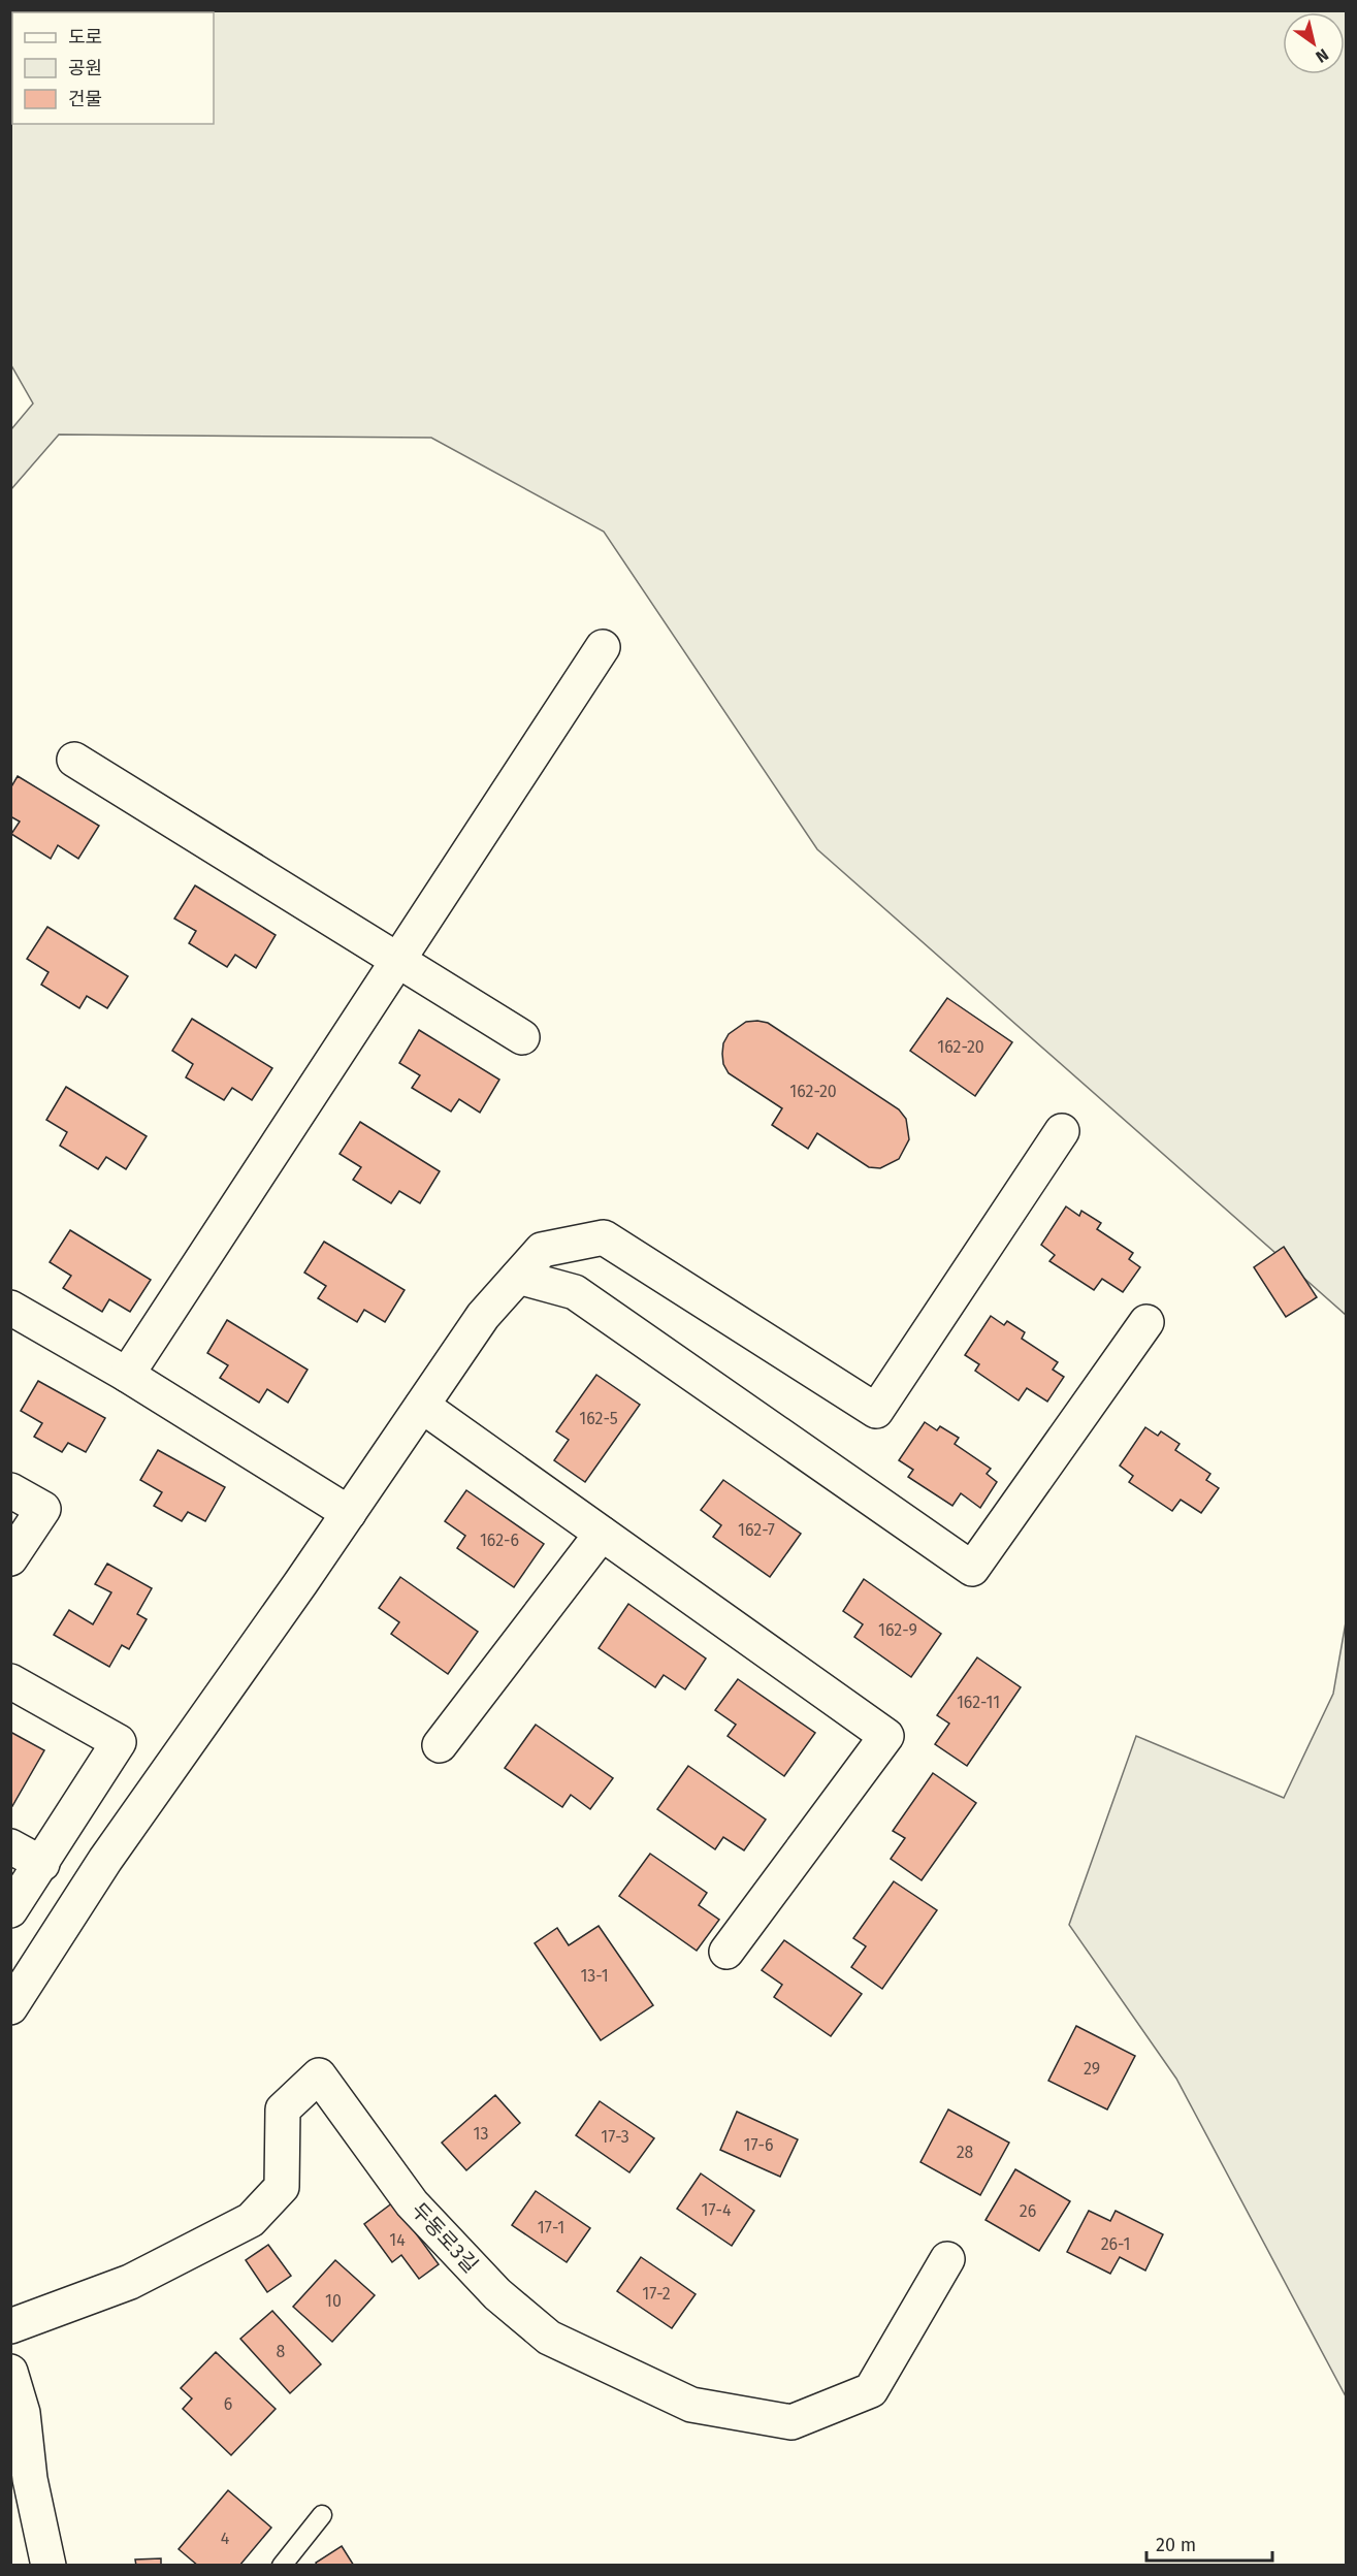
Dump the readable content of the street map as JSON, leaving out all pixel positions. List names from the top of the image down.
{
  "streets": {
    "street": ["두동로3길"]
  },
  "house_numbers": [
    "162-20",
    "162-20",
    "162-5",
    "162-7",
    "162-6",
    "162-9",
    "162-11",
    "13-1",
    "29",
    "13",
    "17-3",
    "17-6",
    "28",
    "17-4",
    "26",
    "17-1",
    "14",
    "26-1",
    "17-2",
    "10",
    "8",
    "6",
    "4"
  ],
  "legend": ["도로", "공원", "건물"],
  "scale_bar": "20 m",
  "north": "bottom right"
}
